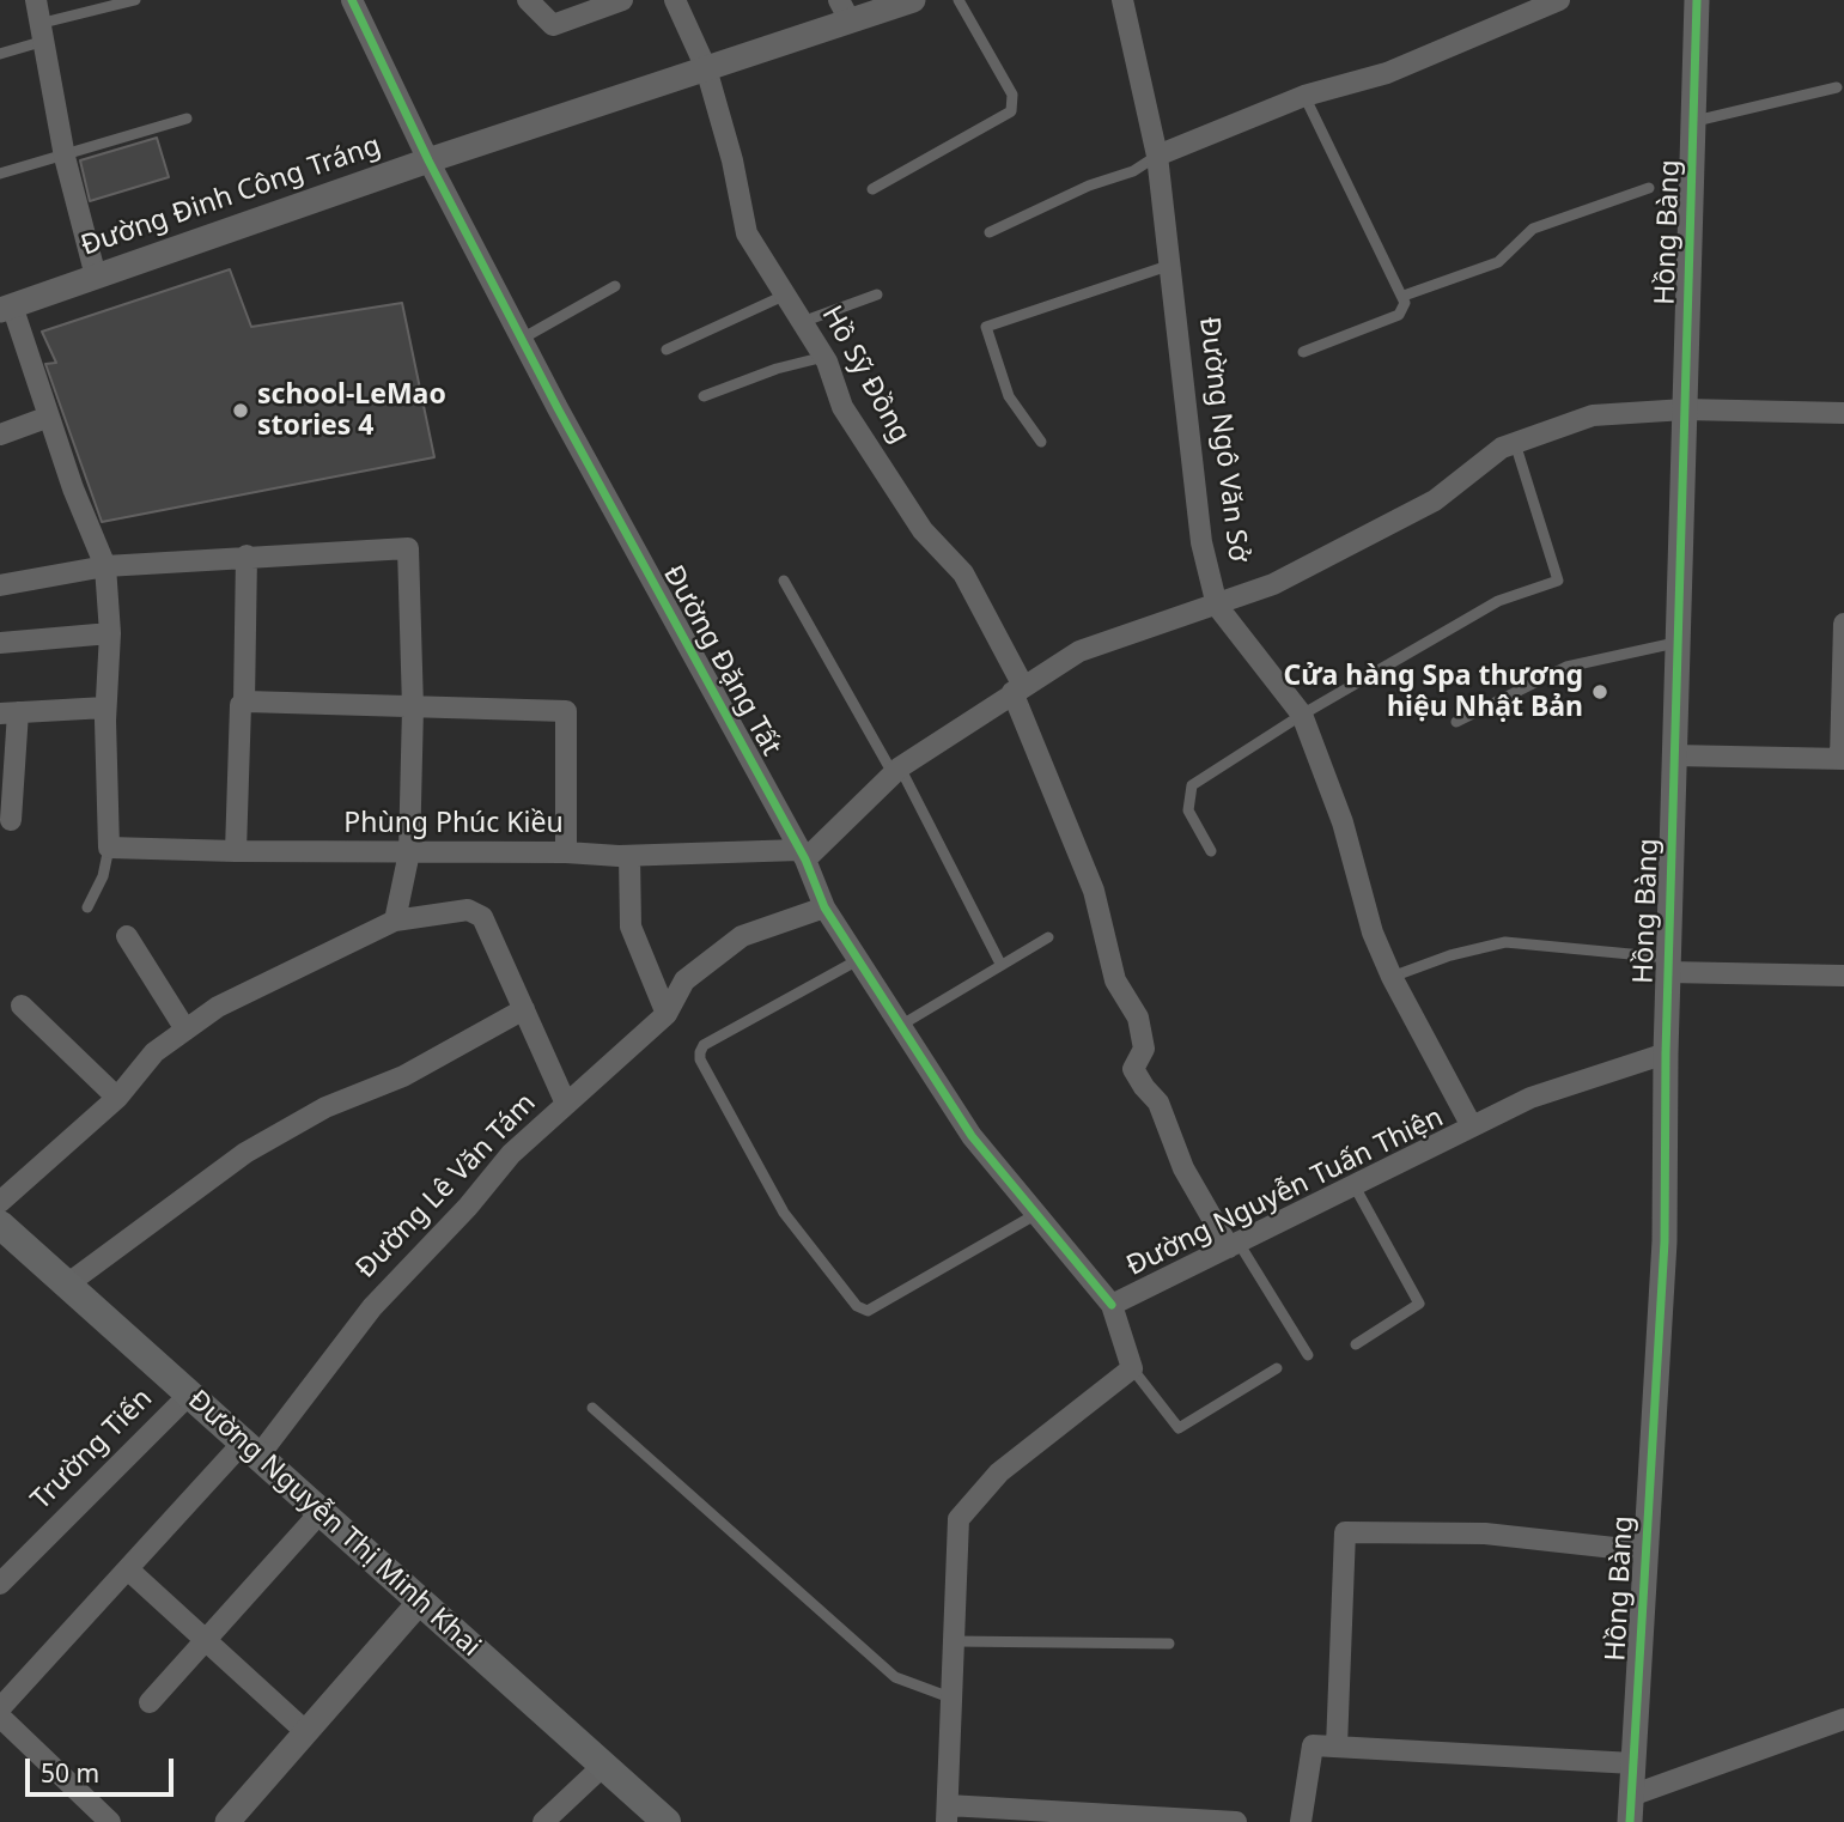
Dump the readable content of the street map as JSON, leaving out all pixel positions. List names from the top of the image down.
{
  "streets": {
    "main road": ["Đường Nguyễn Thị Minh Khai"],
    "street": [
      "Đường Đinh Công Tráng",
      "Hồng Bàng",
      "Hồ Sỹ Đồng",
      "Đường Ngô Văn Sở",
      "Đường Đặng Tất",
      "Phùng Phúc Kiều",
      "Đường Lê Văn Tám",
      "Đường Nguyễn Tuấn Thiện",
      "Trường Tiến"
    ]
  },
  "crossings": [
    ["Đường Đinh Công Tráng", "Hồ Sỹ Đồng"],
    ["Đường Đinh Công Tráng", "Đường Đặng Tất"],
    ["Hồng Bàng", "Đường Nguyễn Tuấn Thiện"],
    ["Hồ Sỹ Đồng", "Đường Nguyễn Tuấn Thiện"],
    ["Đường Ngô Văn Sở", "Đường Nguyễn Tuấn Thiện"],
    ["Đường Đặng Tất", "Phùng Phúc Kiều"],
    ["Đường Đặng Tất", "Đường Lê Văn Tám"],
    ["Đường Đặng Tất", "Đường Nguyễn Tuấn Thiện"],
    ["Đường Lê Văn Tám", "Đường Nguyễn Thị Minh Khai"],
    ["Trường Tiến", "Đường Nguyễn Thị Minh Khai"]
  ],
  "places": ["school-LeMao stories 4", "Cửa hàng Spa thương hiệu Nhật Bản"],
  "scale_bar": "50 m"
}
